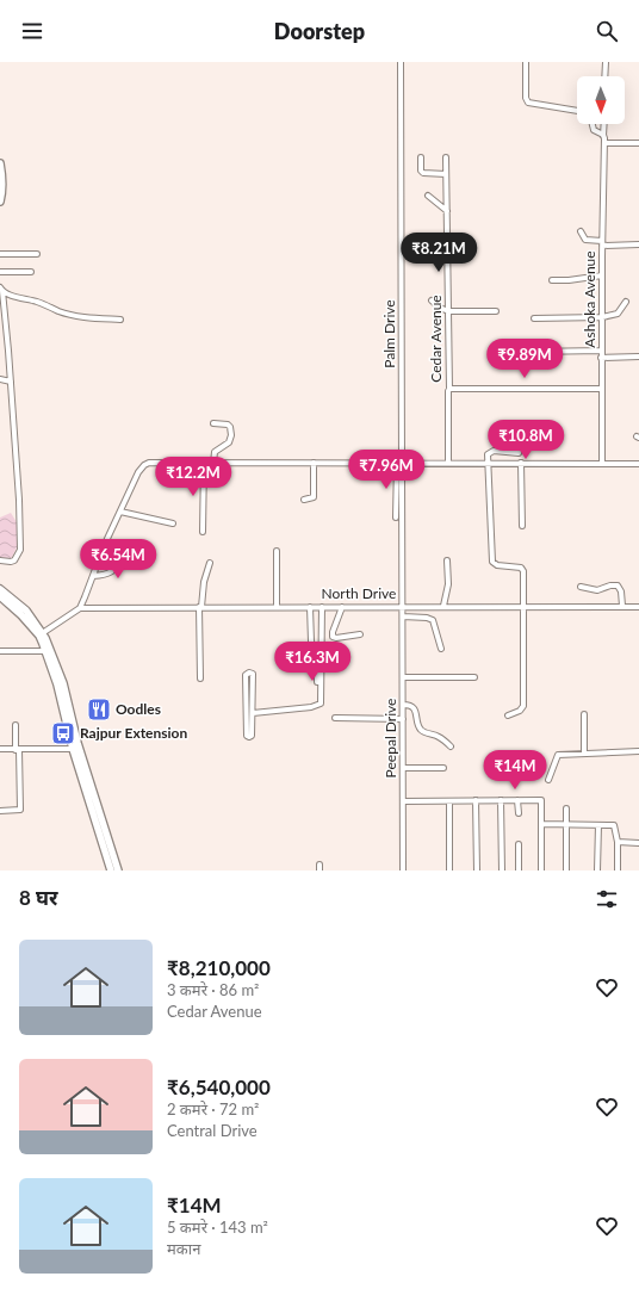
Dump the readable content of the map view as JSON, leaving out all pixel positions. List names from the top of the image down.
{
  "streets": {
    "street": [
      "Ashoka Avenue",
      "Palm Drive",
      "Cedar Avenue",
      "North Drive",
      "Peepal Drive"
    ]
  },
  "crossings": [
    ["Palm Drive", "Peepal Drive"],
    ["North Drive", "Peepal Drive"]
  ],
  "places": {
    "restaurant": ["Oodles"],
    "bus stop": ["Rajpur Extension"]
  },
  "north": "bottom",
  "page": {
    "header": "Doorstep",
    "price": [
      "₹8.21M",
      "₹9.89M",
      "₹10.8M",
      "₹7.96M",
      "₹12.2M",
      "₹6.54M",
      "₹16.3M",
      "₹14M"
    ],
    "heading": "8 घर",
    "list": [
      {
        "name": "₹8,210,000",
        "note": "3 कमरे · 86 m² · Cedar Avenue"
      },
      {
        "name": "₹6,540,000",
        "note": "2 कमरे · 72 m² · Central Drive"
      },
      {
        "name": "₹14M",
        "note": "5 कमरे · 143 m² · मकान"
      }
    ]
  }
}
